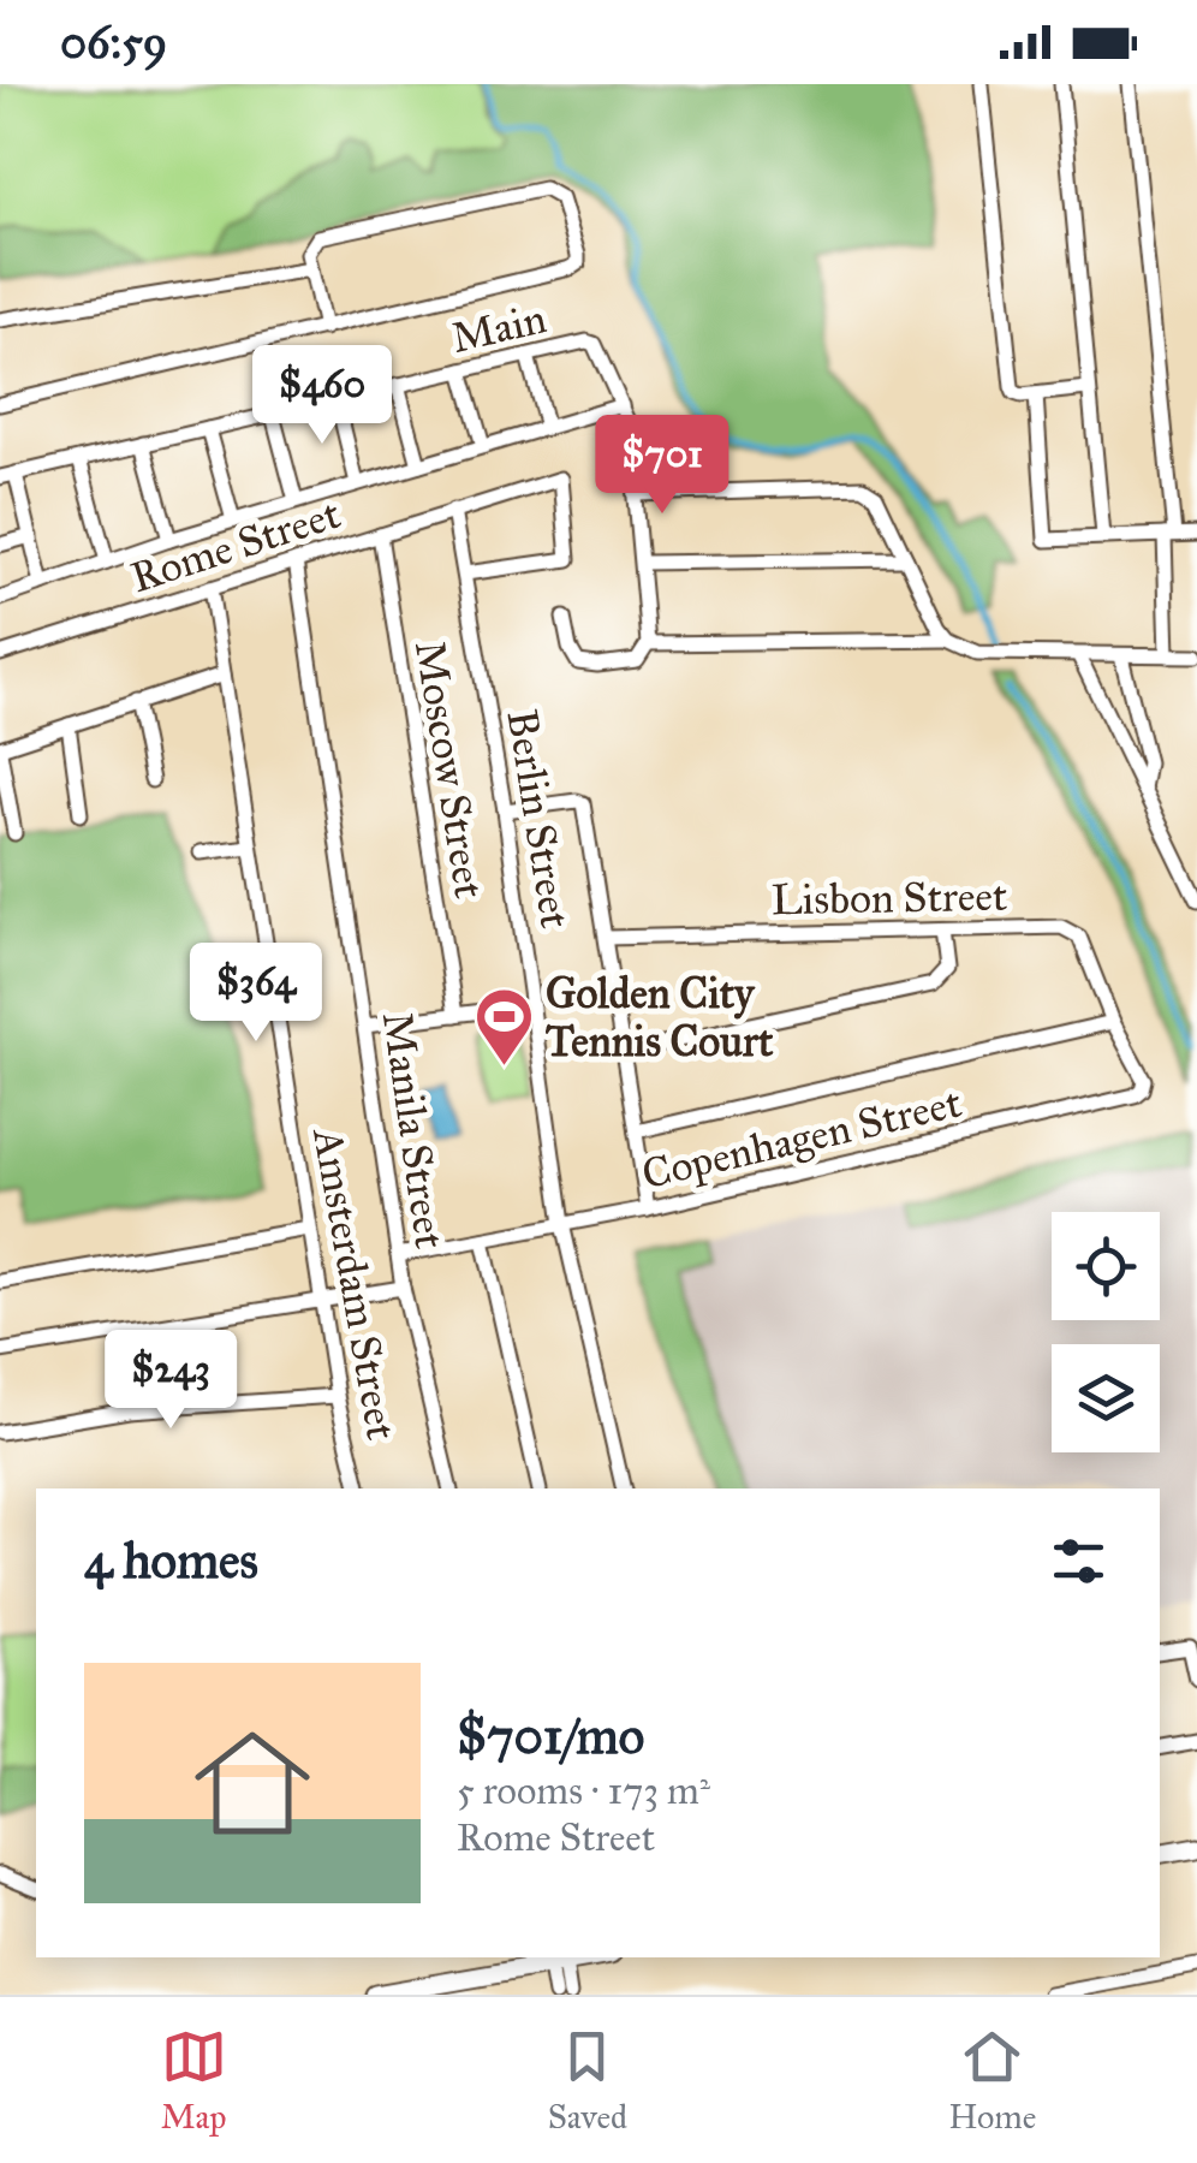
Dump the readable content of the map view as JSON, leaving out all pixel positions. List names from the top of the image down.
{
  "streets": {
    "street": [
      "Main",
      "Rome Street",
      "Moscow Street",
      "Berlin Street",
      "Lisbon Street",
      "Manila Street",
      "Copenhagen Street",
      "Amsterdam Street"
    ]
  },
  "crossings": [
    ["Rome Street", "Moscow Street"],
    ["Rome Street", "Berlin Street"],
    ["Rome Street", "Manila Street"],
    ["Rome Street", "Amsterdam Street"],
    ["Berlin Street", "Copenhagen Street"],
    ["Lisbon Street", "Copenhagen Street"],
    ["Manila Street", "Copenhagen Street"]
  ],
  "places": {
    "sports": ["Golden City Tennis Court"]
  },
  "page": {
    "status": "06:59",
    "price": [
      "$460",
      "$701",
      "$364",
      "$243"
    ],
    "heading": "4 homes",
    "list": [
      {
        "name": "$701/mo",
        "note": "5 rooms · 173 m² · Rome Street"
      }
    ],
    "tabs": ["Map", "Saved", "Home"]
  }
}
